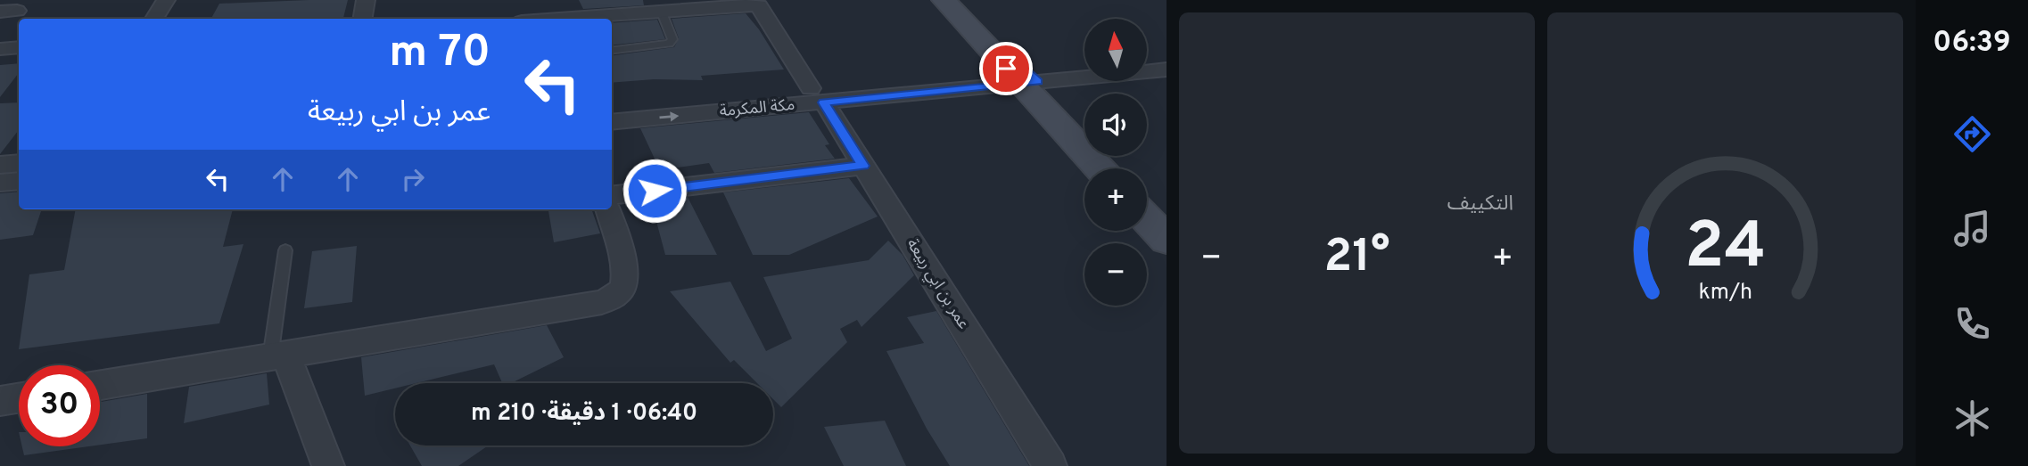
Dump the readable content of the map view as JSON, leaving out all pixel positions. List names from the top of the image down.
{
  "streets": {
    "street": ["مكة المكرمة", "عمر بن ابي ربيعة"]
  },
  "crossings": [
    ["مكة المكرمة", "عمر بن ابي ربيعة"]
  ],
  "north": "top",
  "page": {
    "tabs": "06:39",
    "tile": "التكييف",
    "map_buttons": ["+", "−"],
    "turn": ["70 m", "عمر بن ابي ربيعة"],
    "heat": ["−", "21°", "+"],
    "limit": "30",
    "trip": "06:40 · 1 دقيقة · 210 m",
    "gauge": ["24", "km/h"]
  }
}
